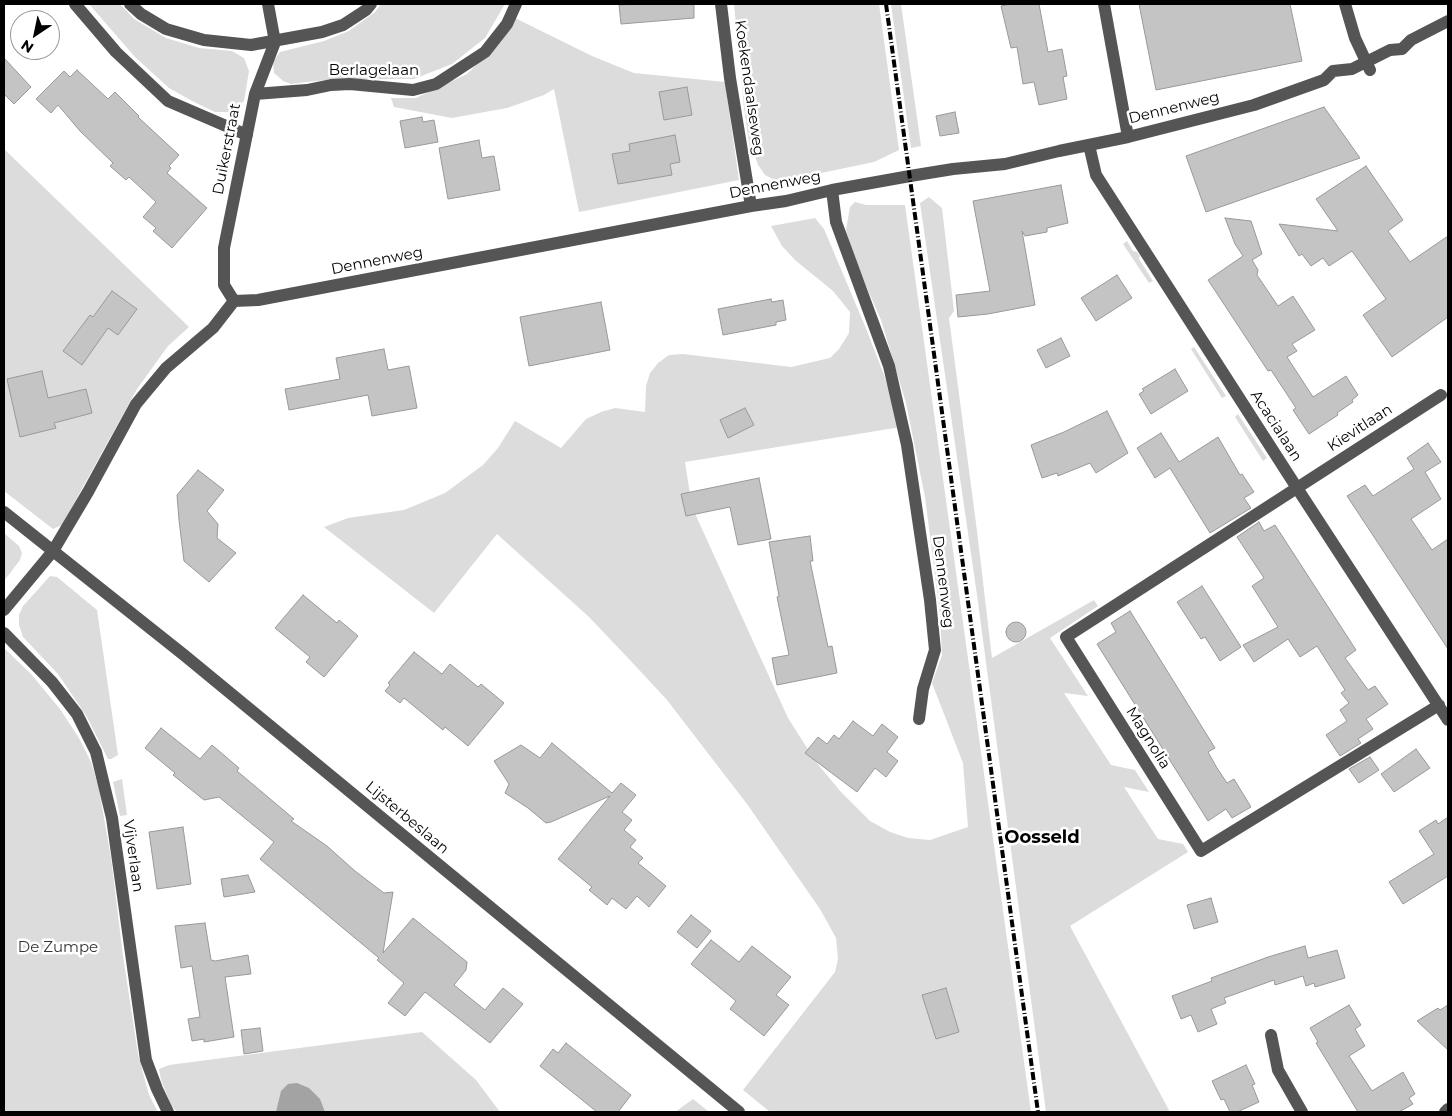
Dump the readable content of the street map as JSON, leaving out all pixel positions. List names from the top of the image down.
{
  "streets": {
    "street": [
      "Berlagelaan",
      "Koekendaalseweg",
      "Dennenweg",
      "Duikerstraat",
      "Acacialaan",
      "Kievitlaan",
      "Magnolia",
      "Lijsterbeslaan",
      "Vijverlaan"
    ]
  },
  "crossings": [
    ["Berlagelaan", "Duikerstraat"],
    ["Koekendaalseweg", "Dennenweg"],
    ["Dennenweg", "Duikerstraat"],
    ["Dennenweg", "Acacialaan"],
    ["Acacialaan", "Kievitlaan"],
    ["Acacialaan", "Magnolia"],
    ["Kievitlaan", "Magnolia"]
  ],
  "districts": ["Oosseld"],
  "parks": ["De Zumpe"],
  "north": "bottom left"
}
